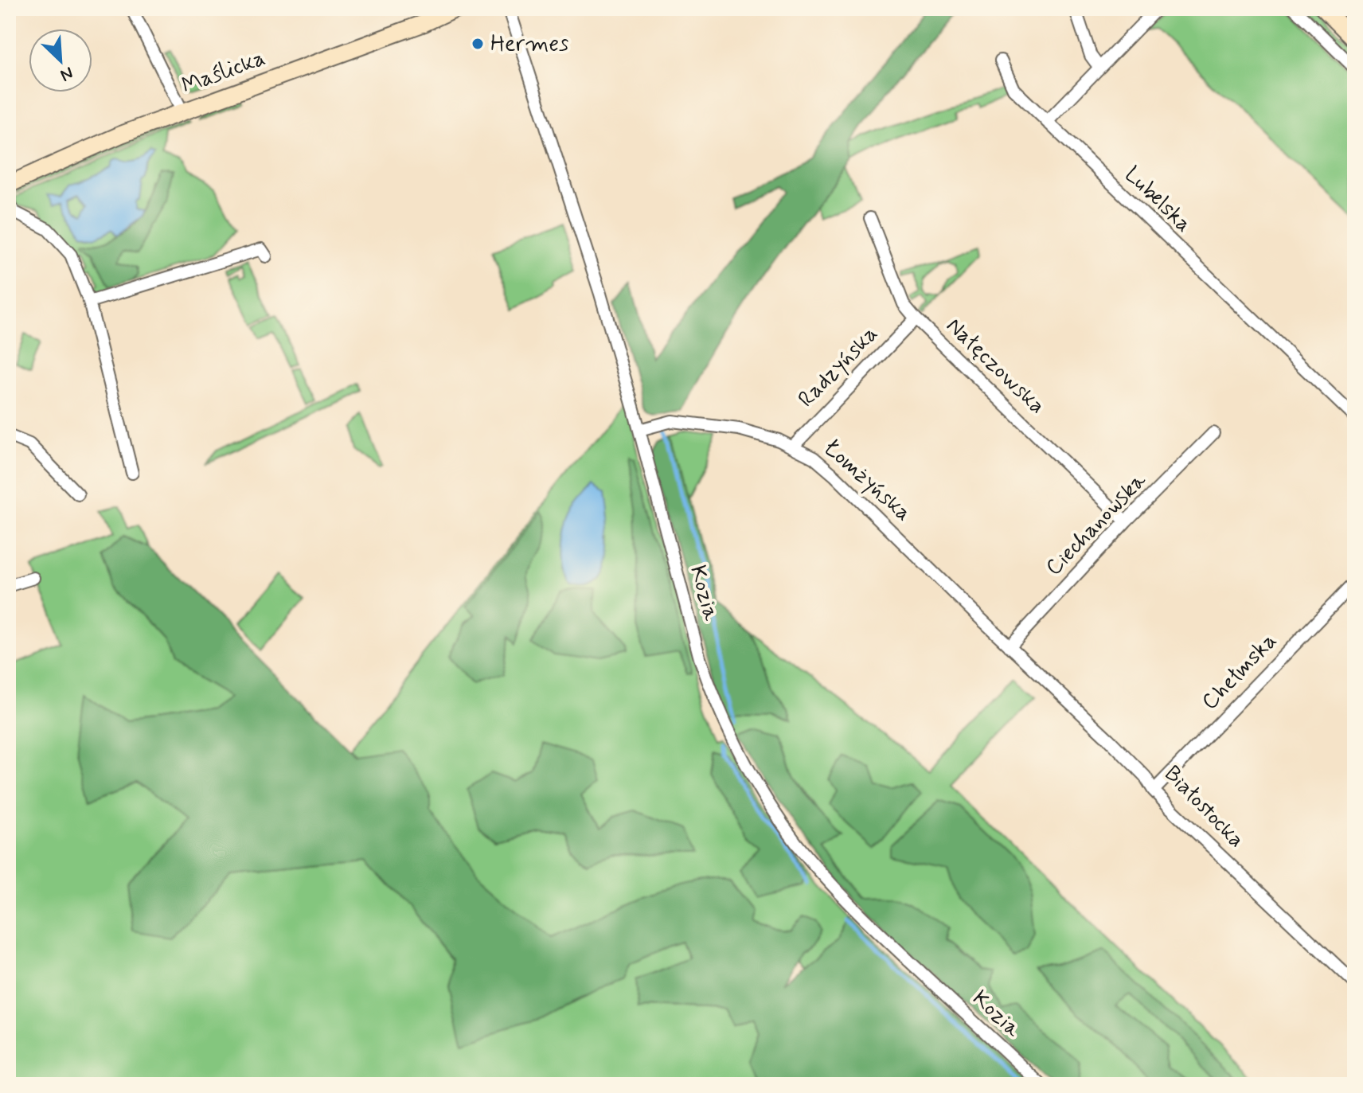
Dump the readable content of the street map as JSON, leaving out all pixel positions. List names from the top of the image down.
{
  "streets": {
    "street": [
      "Maślicka",
      "Lubelska",
      "Nałęczowska",
      "Radzyńska",
      "Łomżyńska",
      "Ciechanowska",
      "Kozia",
      "Chełmska",
      "Białostocka"
    ]
  },
  "crossings": [
    ["Nałęczowska", "Radzyńska"],
    ["Nałęczowska", "Ciechanowska"],
    ["Radzyńska", "Łomżyńska"],
    ["Łomżyńska", "Ciechanowska"],
    ["Łomżyńska", "Kozia"],
    ["Łomżyńska", "Białostocka"],
    ["Chełmska", "Białostocka"]
  ],
  "places": ["Hermes"],
  "north": "bottom right"
}
